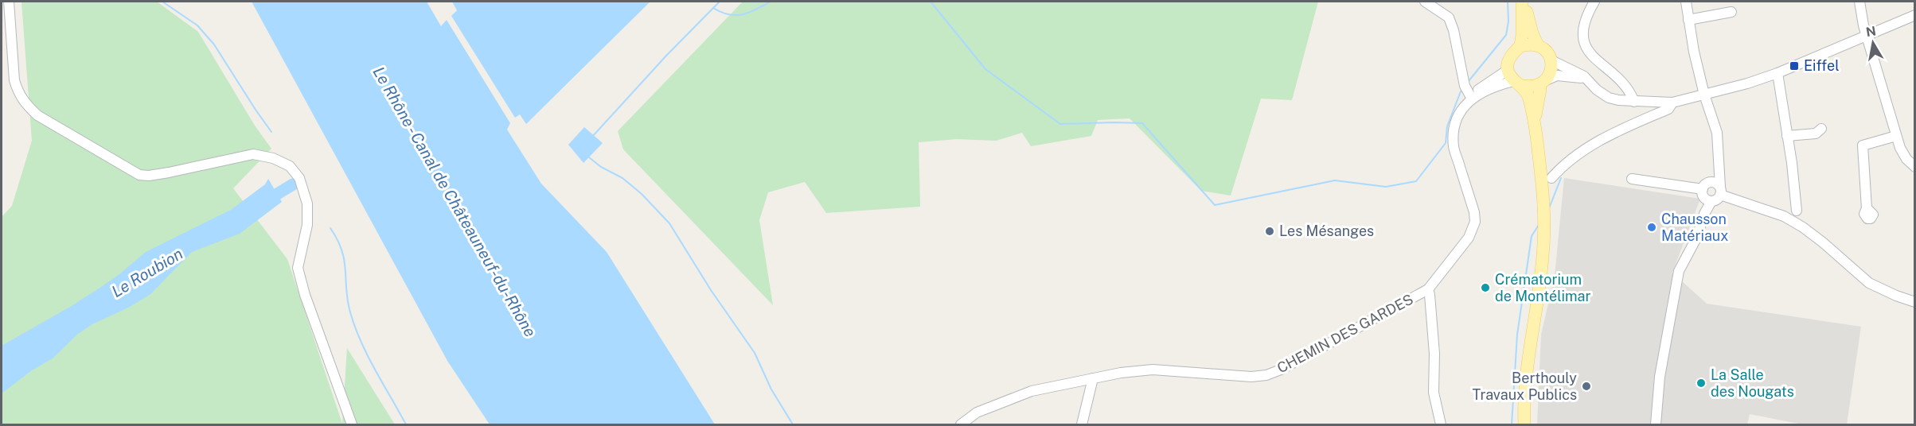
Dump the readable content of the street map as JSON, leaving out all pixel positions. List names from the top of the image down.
{
  "streets": {
    "street": ["CHEMIN DES GARDES"]
  },
  "water": ["Le Rhône - Canal de Châteauneuf-du-Rhône", "Le Roubion"],
  "places": {
    "transit": ["Eiffel"],
    "other": [
      "Chausson Matériaux",
      "Les Mésanges",
      "Crématorium de Montélimar",
      "La Salle des Nougats",
      "Berthouly Travaux Publics"
    ]
  },
  "north": "top"
}
